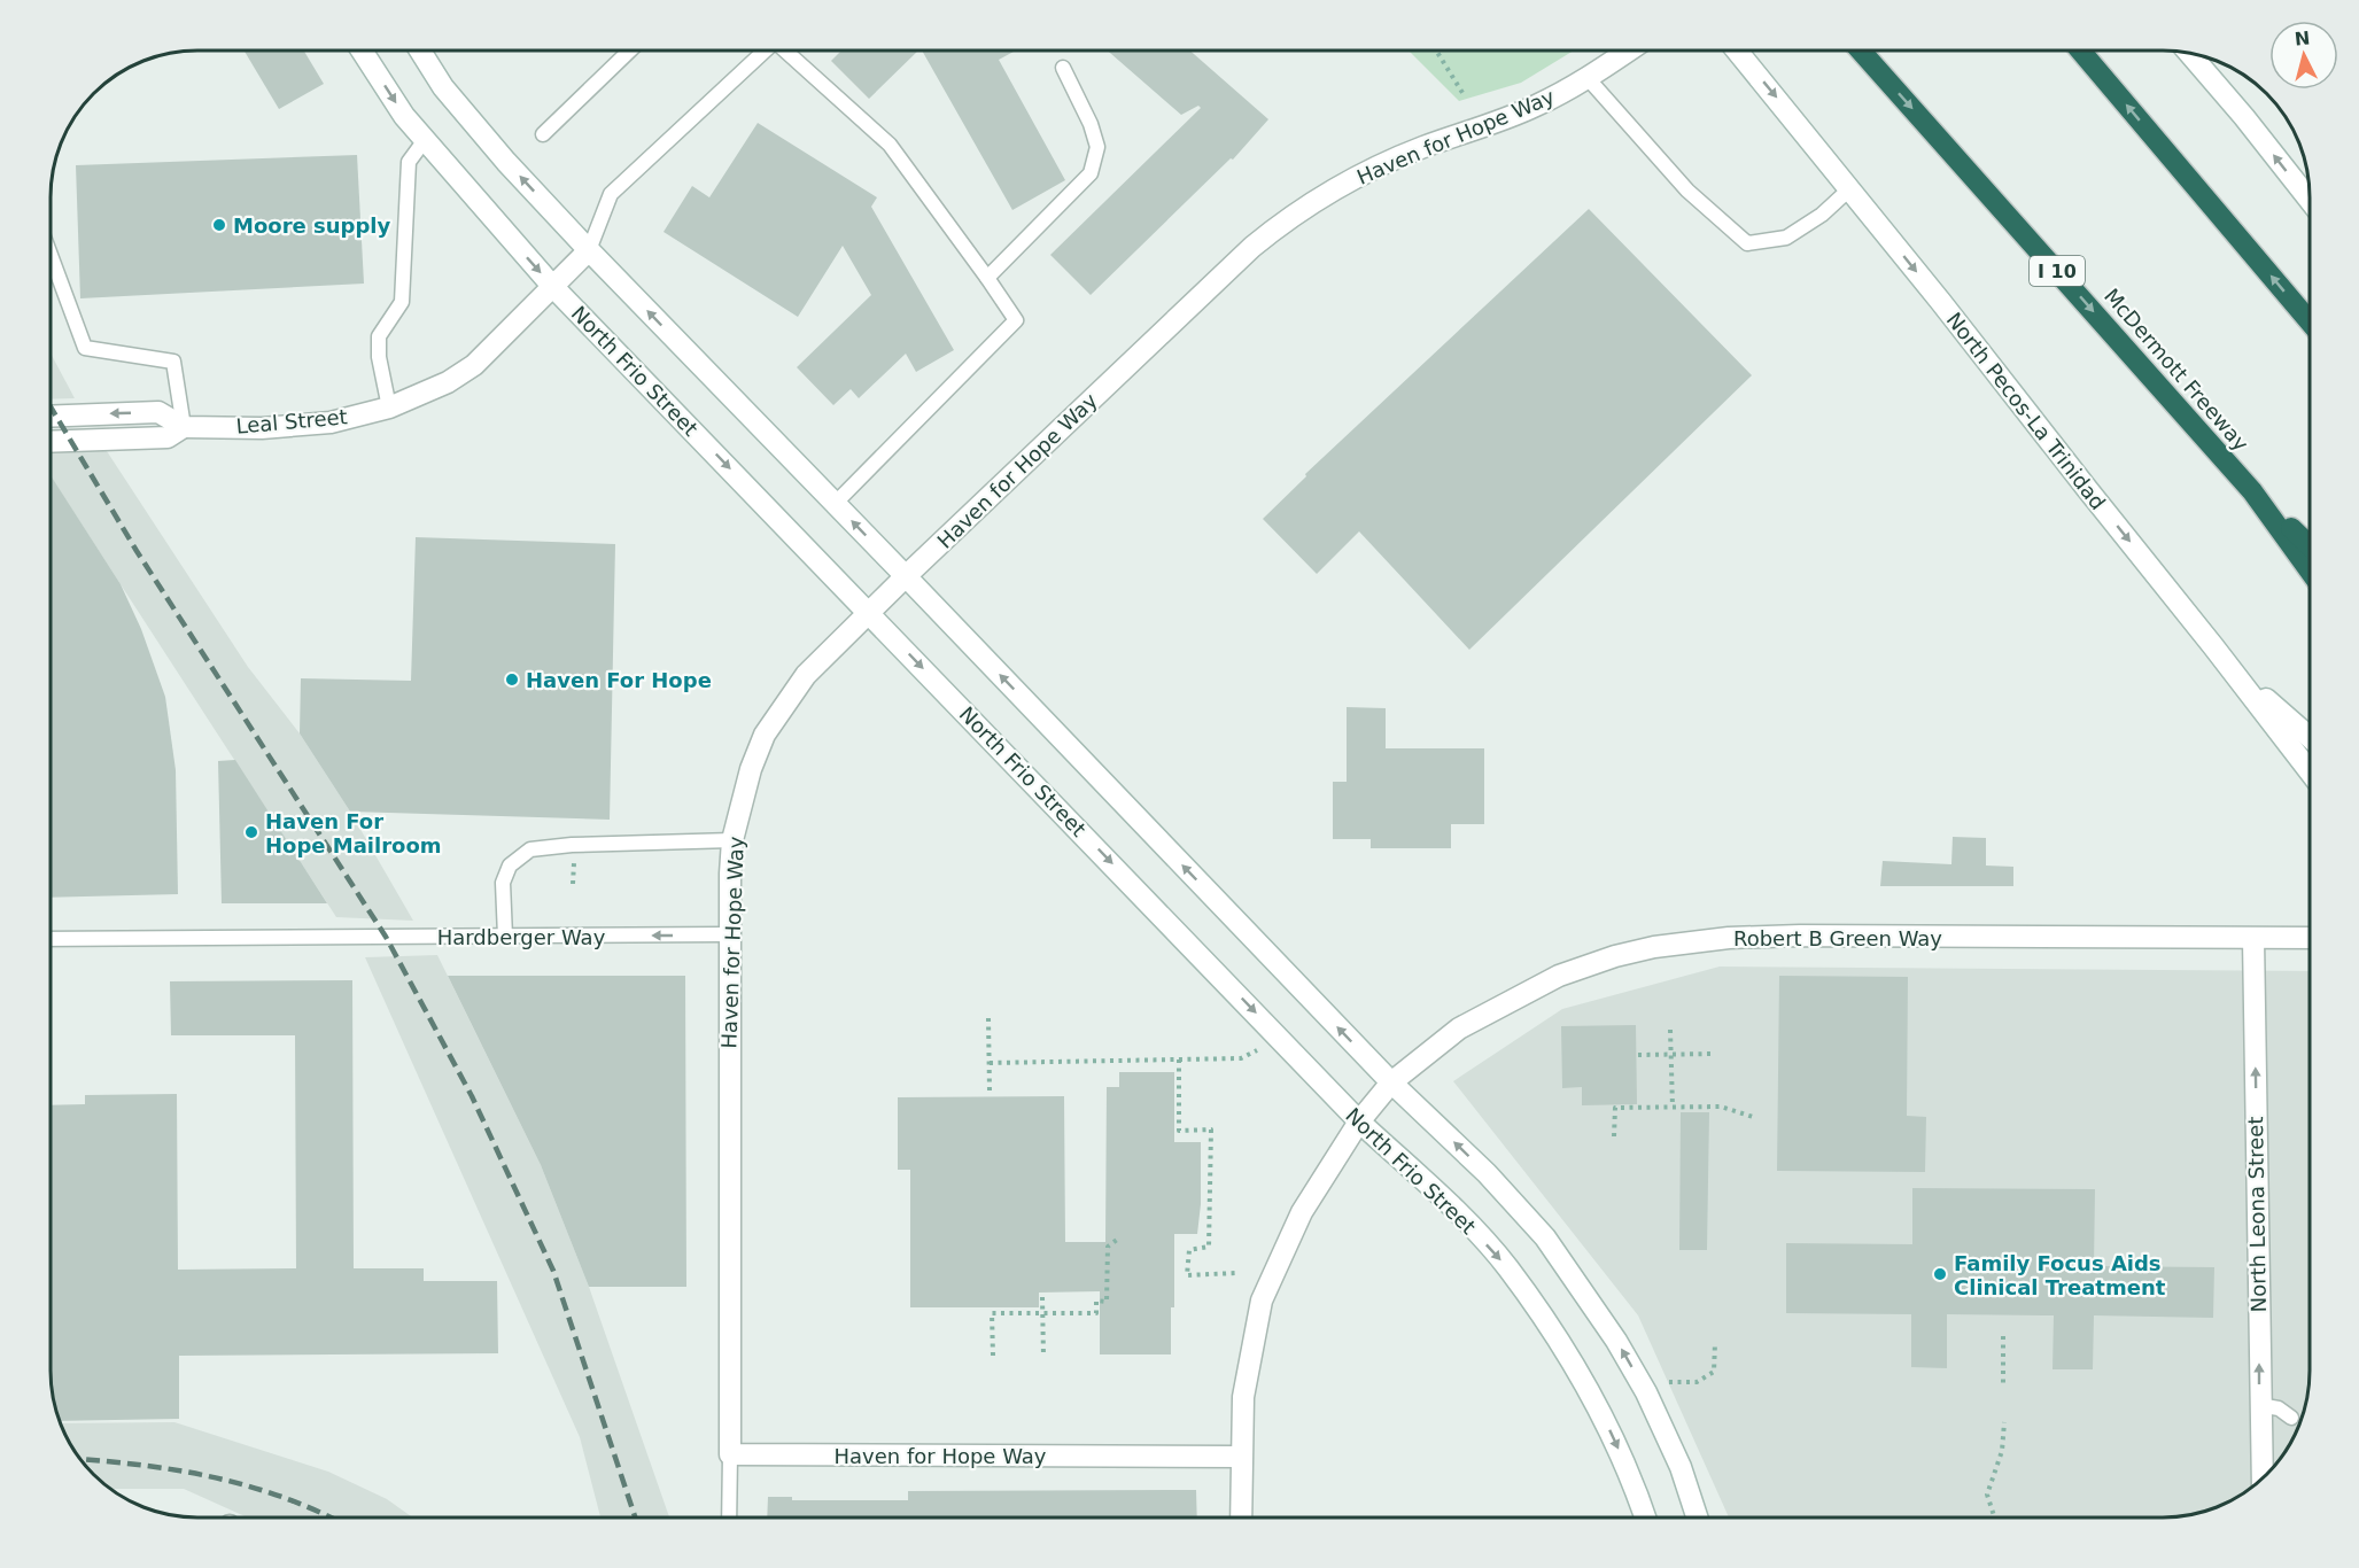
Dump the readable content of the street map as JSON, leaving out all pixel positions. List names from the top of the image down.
{
  "streets": {
    "highway": ["I 10", "McDermott Freeway"],
    "main road": [
      "Haven for Hope Way",
      "North Frio Street",
      "North Pecos-La Trinidad",
      "Leal Street",
      "Robert B Green Way",
      "North Leona Street"
    ],
    "lane": ["Hardberger Way"]
  },
  "crossings": [
    ["Haven for Hope Way", "North Frio Street"],
    ["Haven for Hope Way", "Hardberger Way"],
    ["Haven for Hope Way", "Robert B Green Way"],
    ["North Frio Street", "Leal Street"],
    ["North Frio Street", "Robert B Green Way"],
    ["Robert B Green Way", "North Leona Street"]
  ],
  "one_way": ["North Pecos-La Trinidad", "North Leona Street"],
  "places": [
    "Moore supply",
    "Haven For Hope",
    "Haven For Hope Mailroom",
    "Family Focus Aids Clinical Treatment"
  ],
  "north": "top"
}
